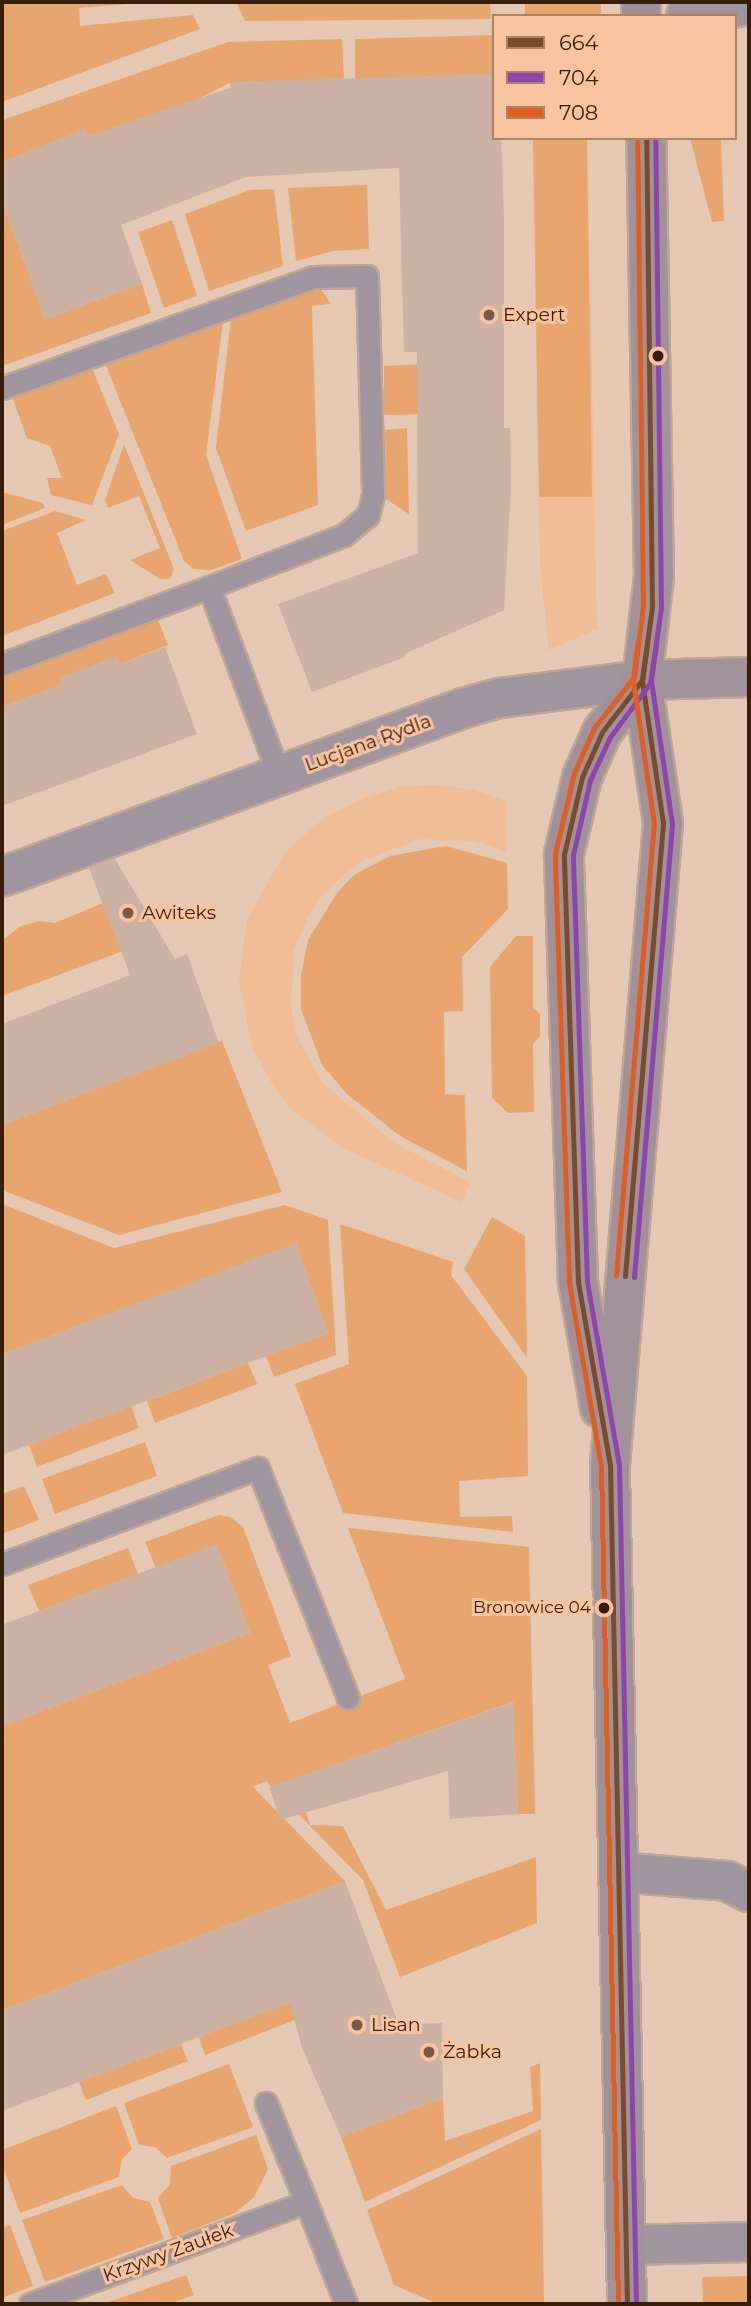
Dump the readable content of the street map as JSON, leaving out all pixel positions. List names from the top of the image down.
{
  "streets": {
    "street": ["Lucjana Rydla"],
    "lane": ["Krzywy Zaułek"]
  },
  "places": [
    "Expert",
    "Awiteks",
    "Bronowice 04",
    "Lisan",
    "Żabka"
  ],
  "lines": ["transit line 664", "transit line 704", "transit line 708"],
  "legend": ["664", "704", "708"]
}
